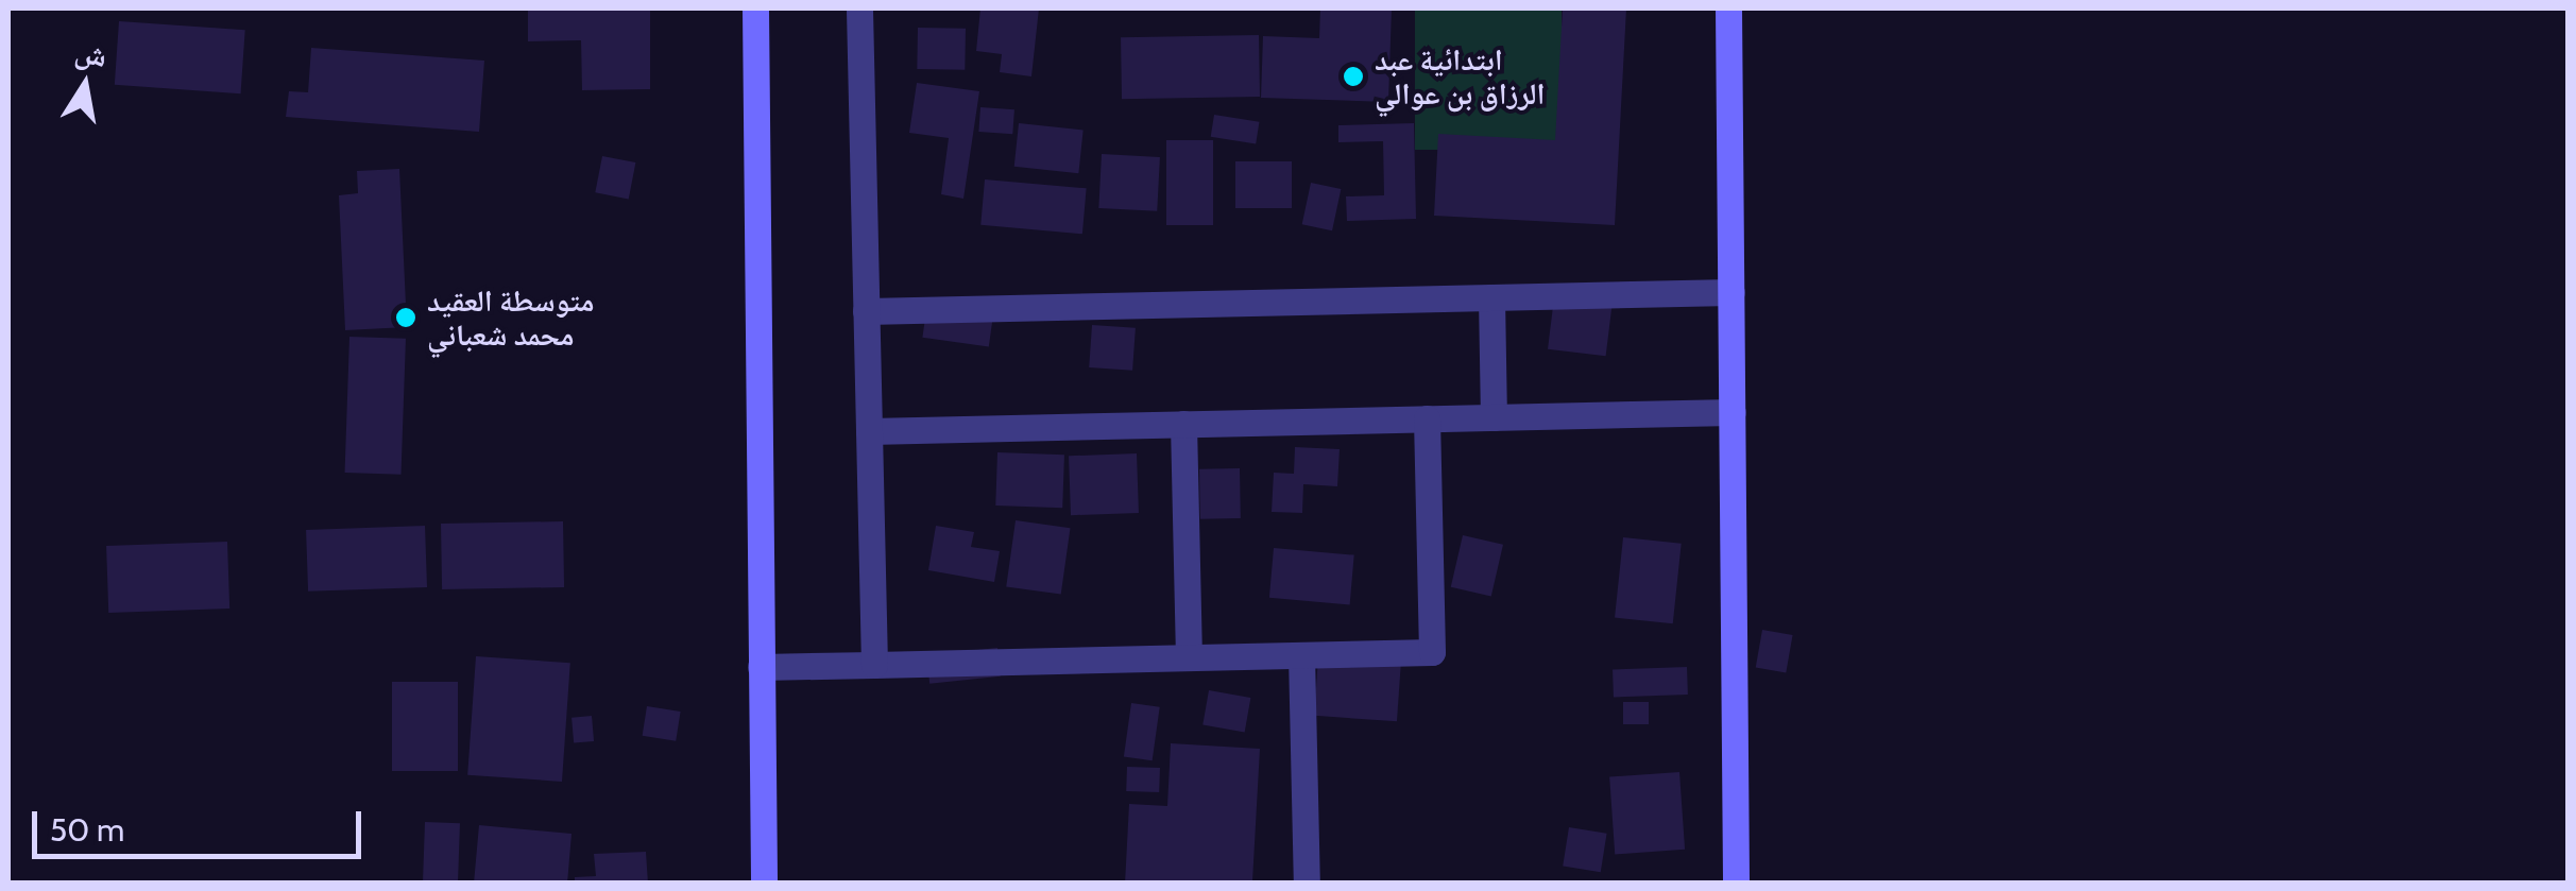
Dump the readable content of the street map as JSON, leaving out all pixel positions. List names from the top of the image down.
{
  "places": ["ابتدائية عبد الرزاق بن عوالي", "متوسطة العقيد محمد شعباني"],
  "scale_bar": "50 m",
  "north": "top"
}
